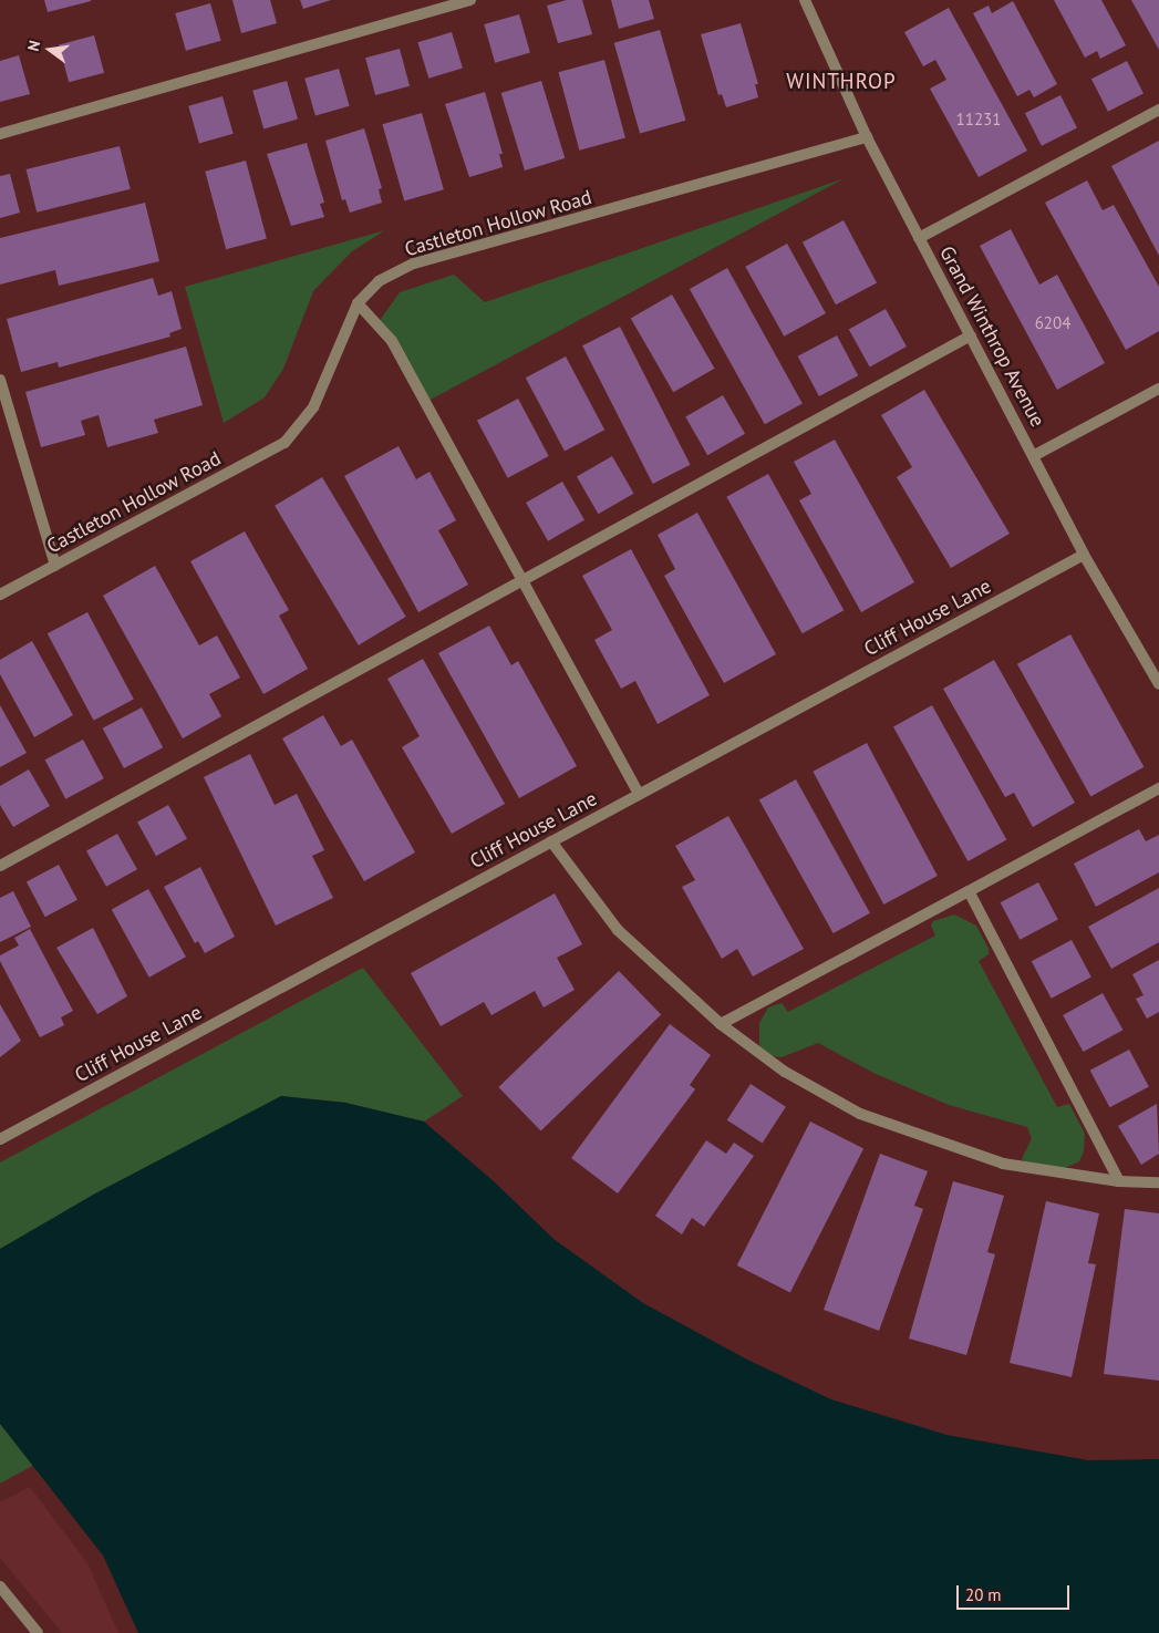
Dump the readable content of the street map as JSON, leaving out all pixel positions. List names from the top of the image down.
{
  "streets": {
    "street": ["Castleton Hollow Road", "Grand Winthrop Avenue", "Cliff House Lane"]
  },
  "crossings": [
    ["Castleton Hollow Road", "Grand Winthrop Avenue"],
    ["Grand Winthrop Avenue", "Cliff House Lane"]
  ],
  "districts": ["WINTHROP"],
  "house_numbers": ["11231", "6204"],
  "scale_bar": "20 m",
  "north": "left"
}
